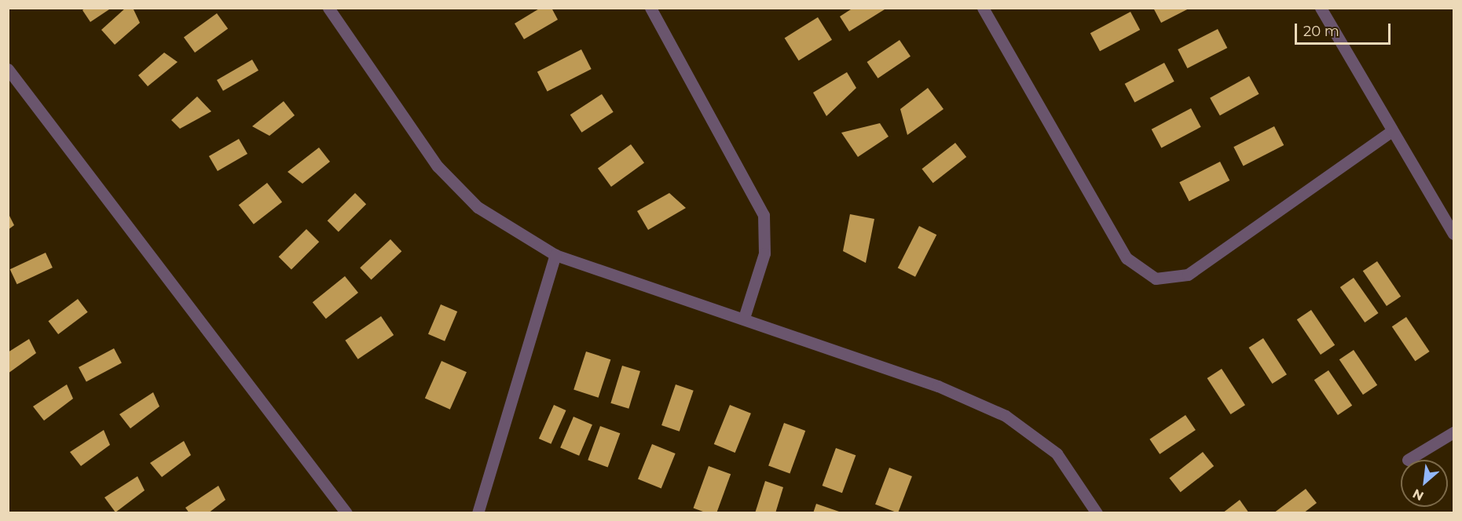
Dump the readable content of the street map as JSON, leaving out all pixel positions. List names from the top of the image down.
{
  "scale_bar": "20 m",
  "north": "bottom left"
}
